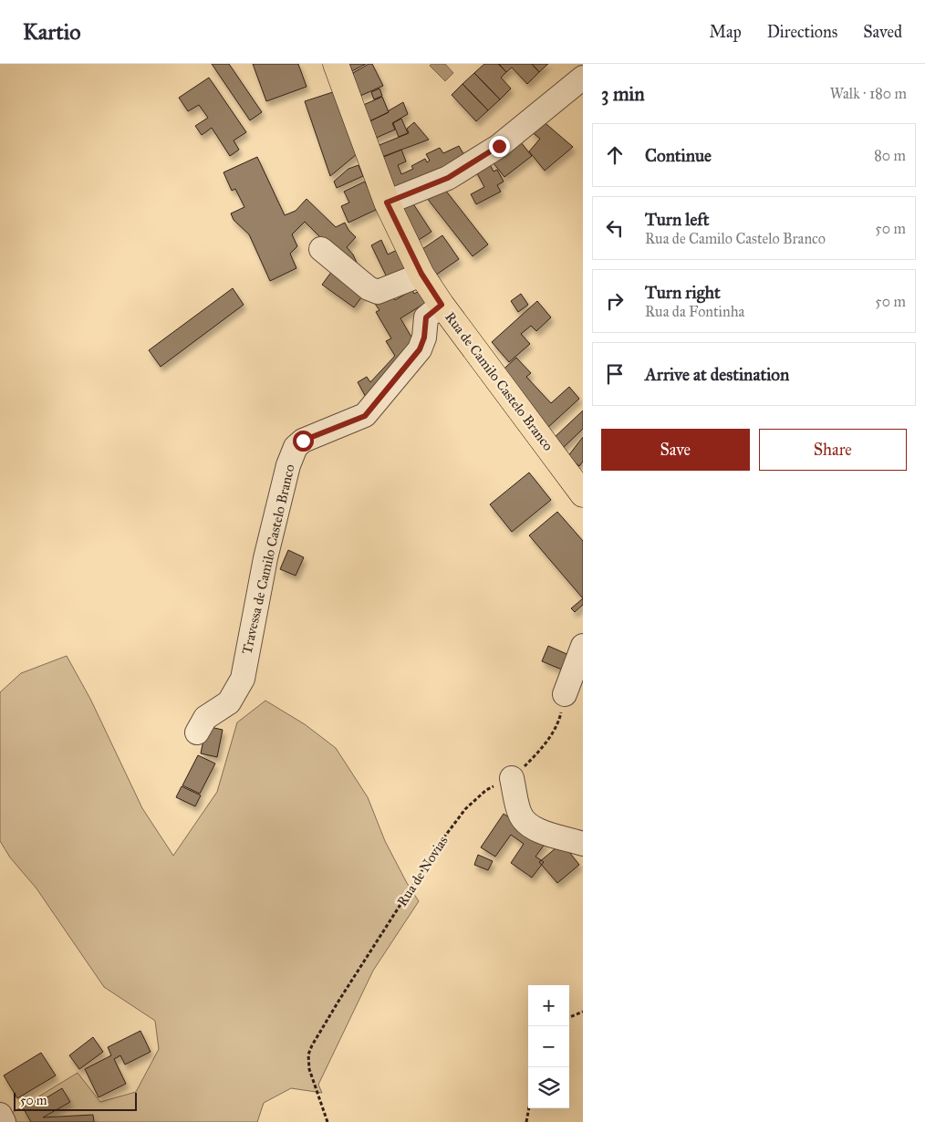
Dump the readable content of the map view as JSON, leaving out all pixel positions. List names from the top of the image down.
{
  "streets": {
    "main road": ["Rua de Camilo Castelo Branco"],
    "street": ["Travessa de Camilo Castelo Branco"],
    "path": ["Rua de Novias"]
  },
  "crossings": [
    ["Rua de Camilo Castelo Branco", "Travessa de Camilo Castelo Branco"]
  ],
  "scale_bar": "50 m",
  "page": {
    "header": "Kartio",
    "nav": ["Map", "Directions", "Saved"],
    "heading": ["3 min", "Walk · 180 m"],
    "list": [
      ["Continue", "80 m"],
      ["Turn left", "Rua de Camilo Castelo Branco", "50 m"],
      ["Turn right", "Rua da Fontinha", "50 m"],
      "Arrive at destination"
    ],
    "buttons": ["Save", "Share"],
    "map_buttons": ["+", "−"],
    "scale": "50 m"
  }
}
